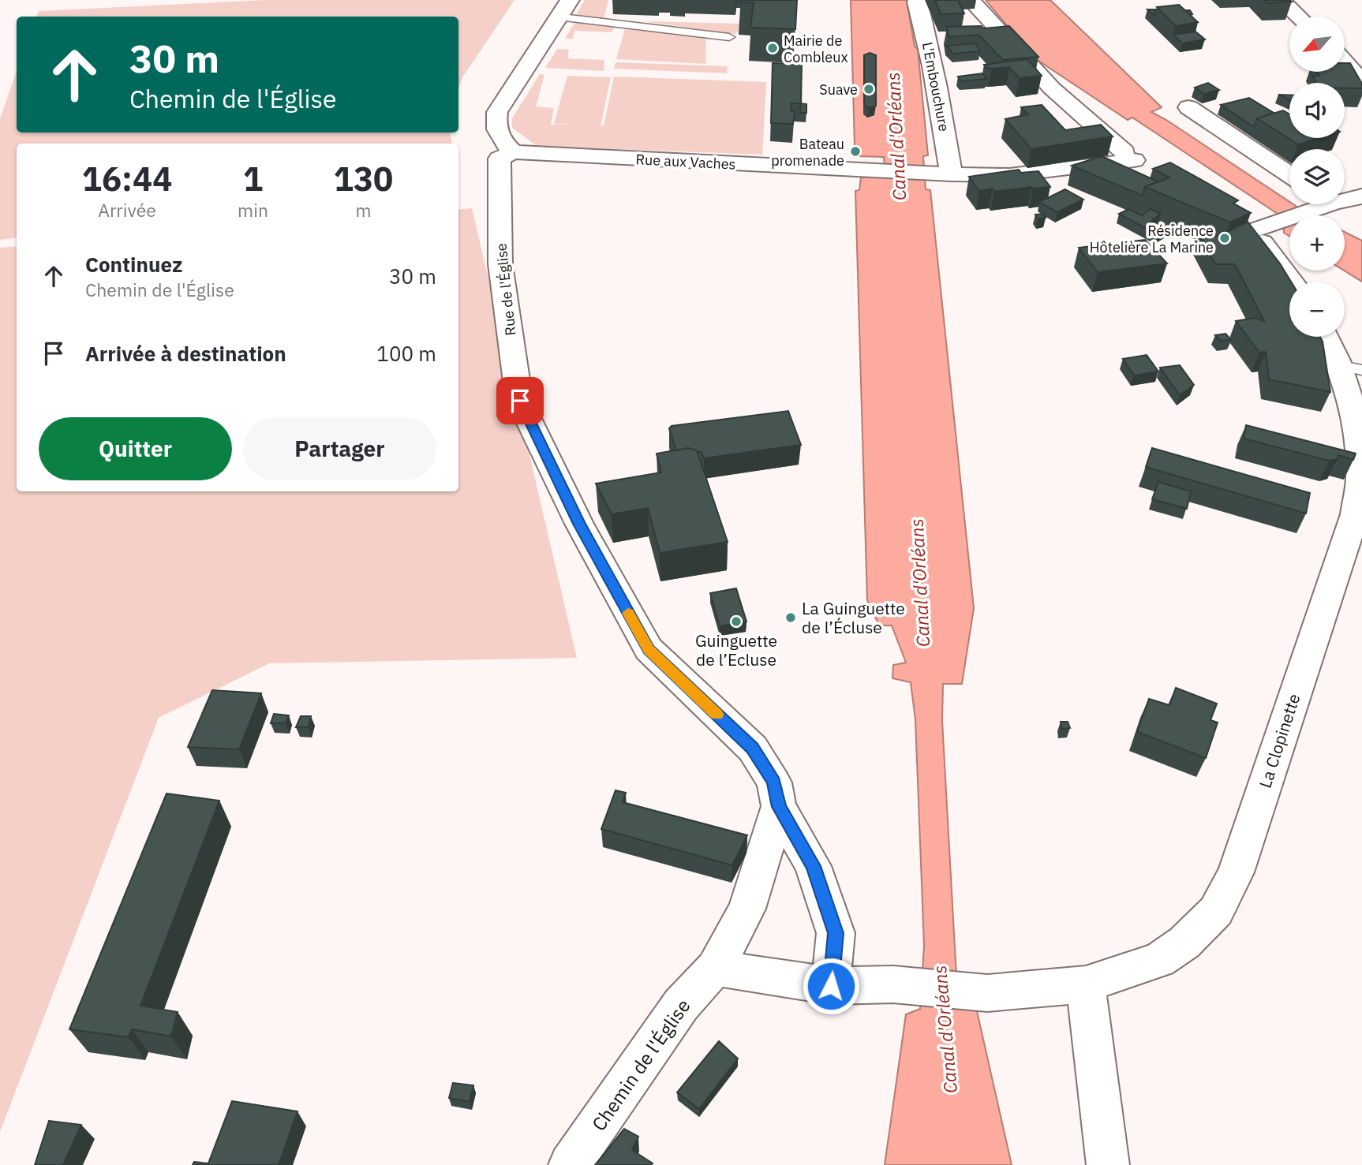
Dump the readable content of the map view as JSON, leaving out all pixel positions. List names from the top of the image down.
{
  "streets": {
    "street": [
      "L'Embouchure",
      "Rue aux Vaches",
      "Rue de l'Église",
      "La Clopinette",
      "Chemin de l'Église"
    ]
  },
  "crossings": [
    ["L'Embouchure", "Rue aux Vaches"],
    ["Rue aux Vaches", "Rue de l'Église"],
    ["Rue de l'Église", "Chemin de l'Église"]
  ],
  "water": ["Canal d'Orléans"],
  "places": [
    "Mairie de Combleux",
    "Suave",
    "Bateau promenade",
    "Résidence Hôtelière La Marine",
    "La Guinguette de l’Écluse",
    "Guinguette de l’Ecluse"
  ],
  "north": "bottom left",
  "page": {
    "map_buttons": ["+", "−"],
    "turn": ["30 m", "Chemin de l'Église"],
    "eta": [
      "16:44",
      "Arrivée",
      "1",
      "min",
      "130",
      "m"
    ],
    "list": [
      {
        "name": "Continuez",
        "note": "Chemin de l'Église",
        "value": "30 m"
      },
      {
        "name": "Arrivée à destination",
        "value": "100 m"
      }
    ],
    "buttons": ["Quitter", "Partager"]
  }
}
